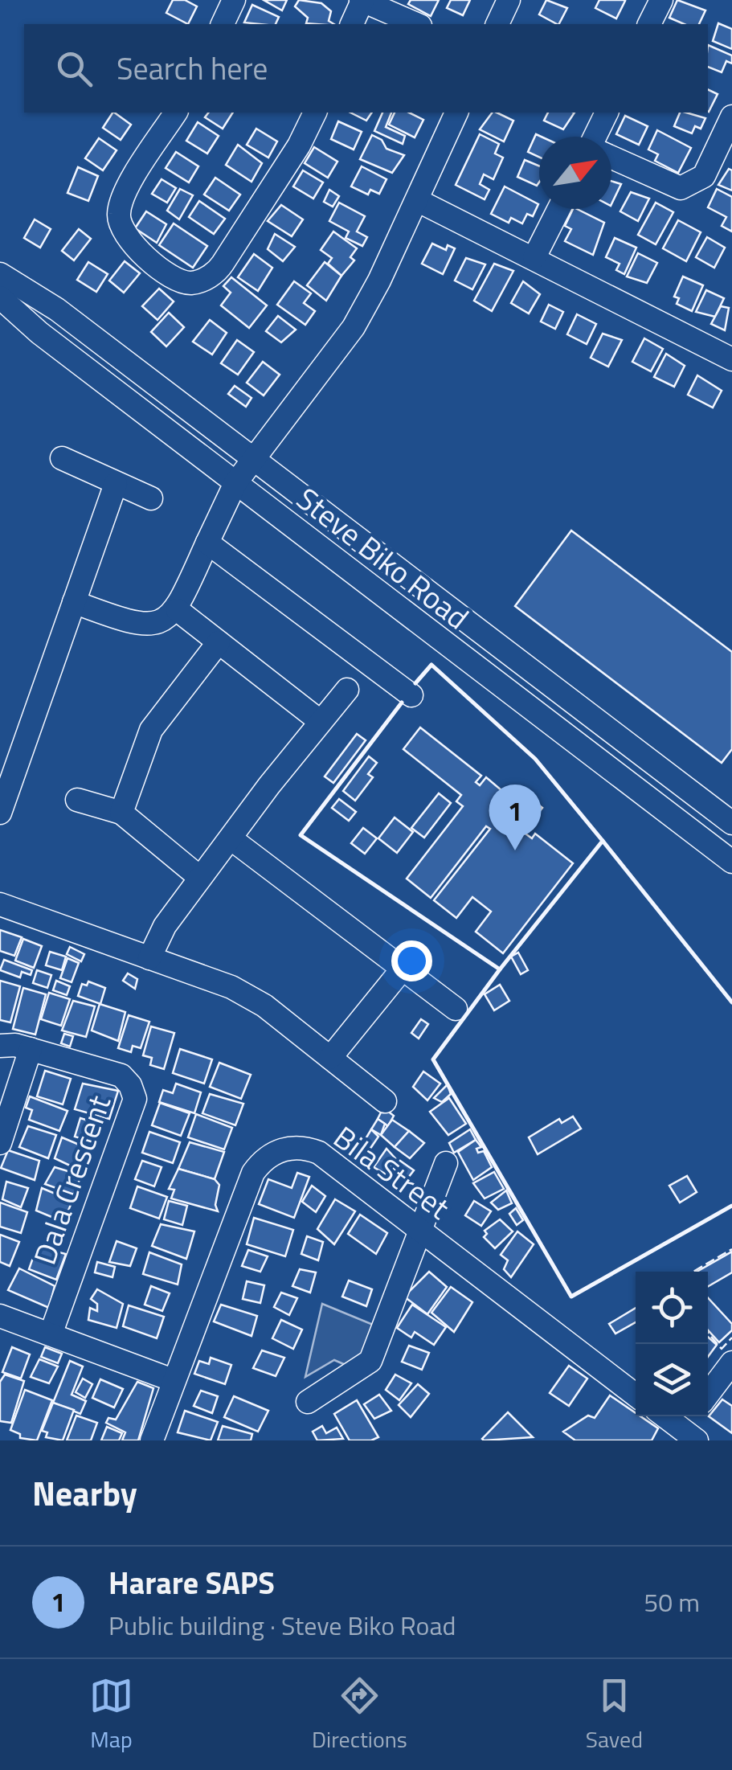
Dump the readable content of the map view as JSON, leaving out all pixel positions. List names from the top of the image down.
{
  "streets": {
    "street": ["Steve Biko Road", "Bila Street", "Dala Crescent"]
  },
  "north": "top right",
  "page": {
    "search": "Search here",
    "pins": "1",
    "heading": "Nearby",
    "list": [
      {
        "mark": "1",
        "name": "Harare SAPS",
        "note": "Public building · Steve Biko Road",
        "value": "50 m"
      }
    ],
    "nav": ["Map", "Directions", "Saved"]
  }
}
